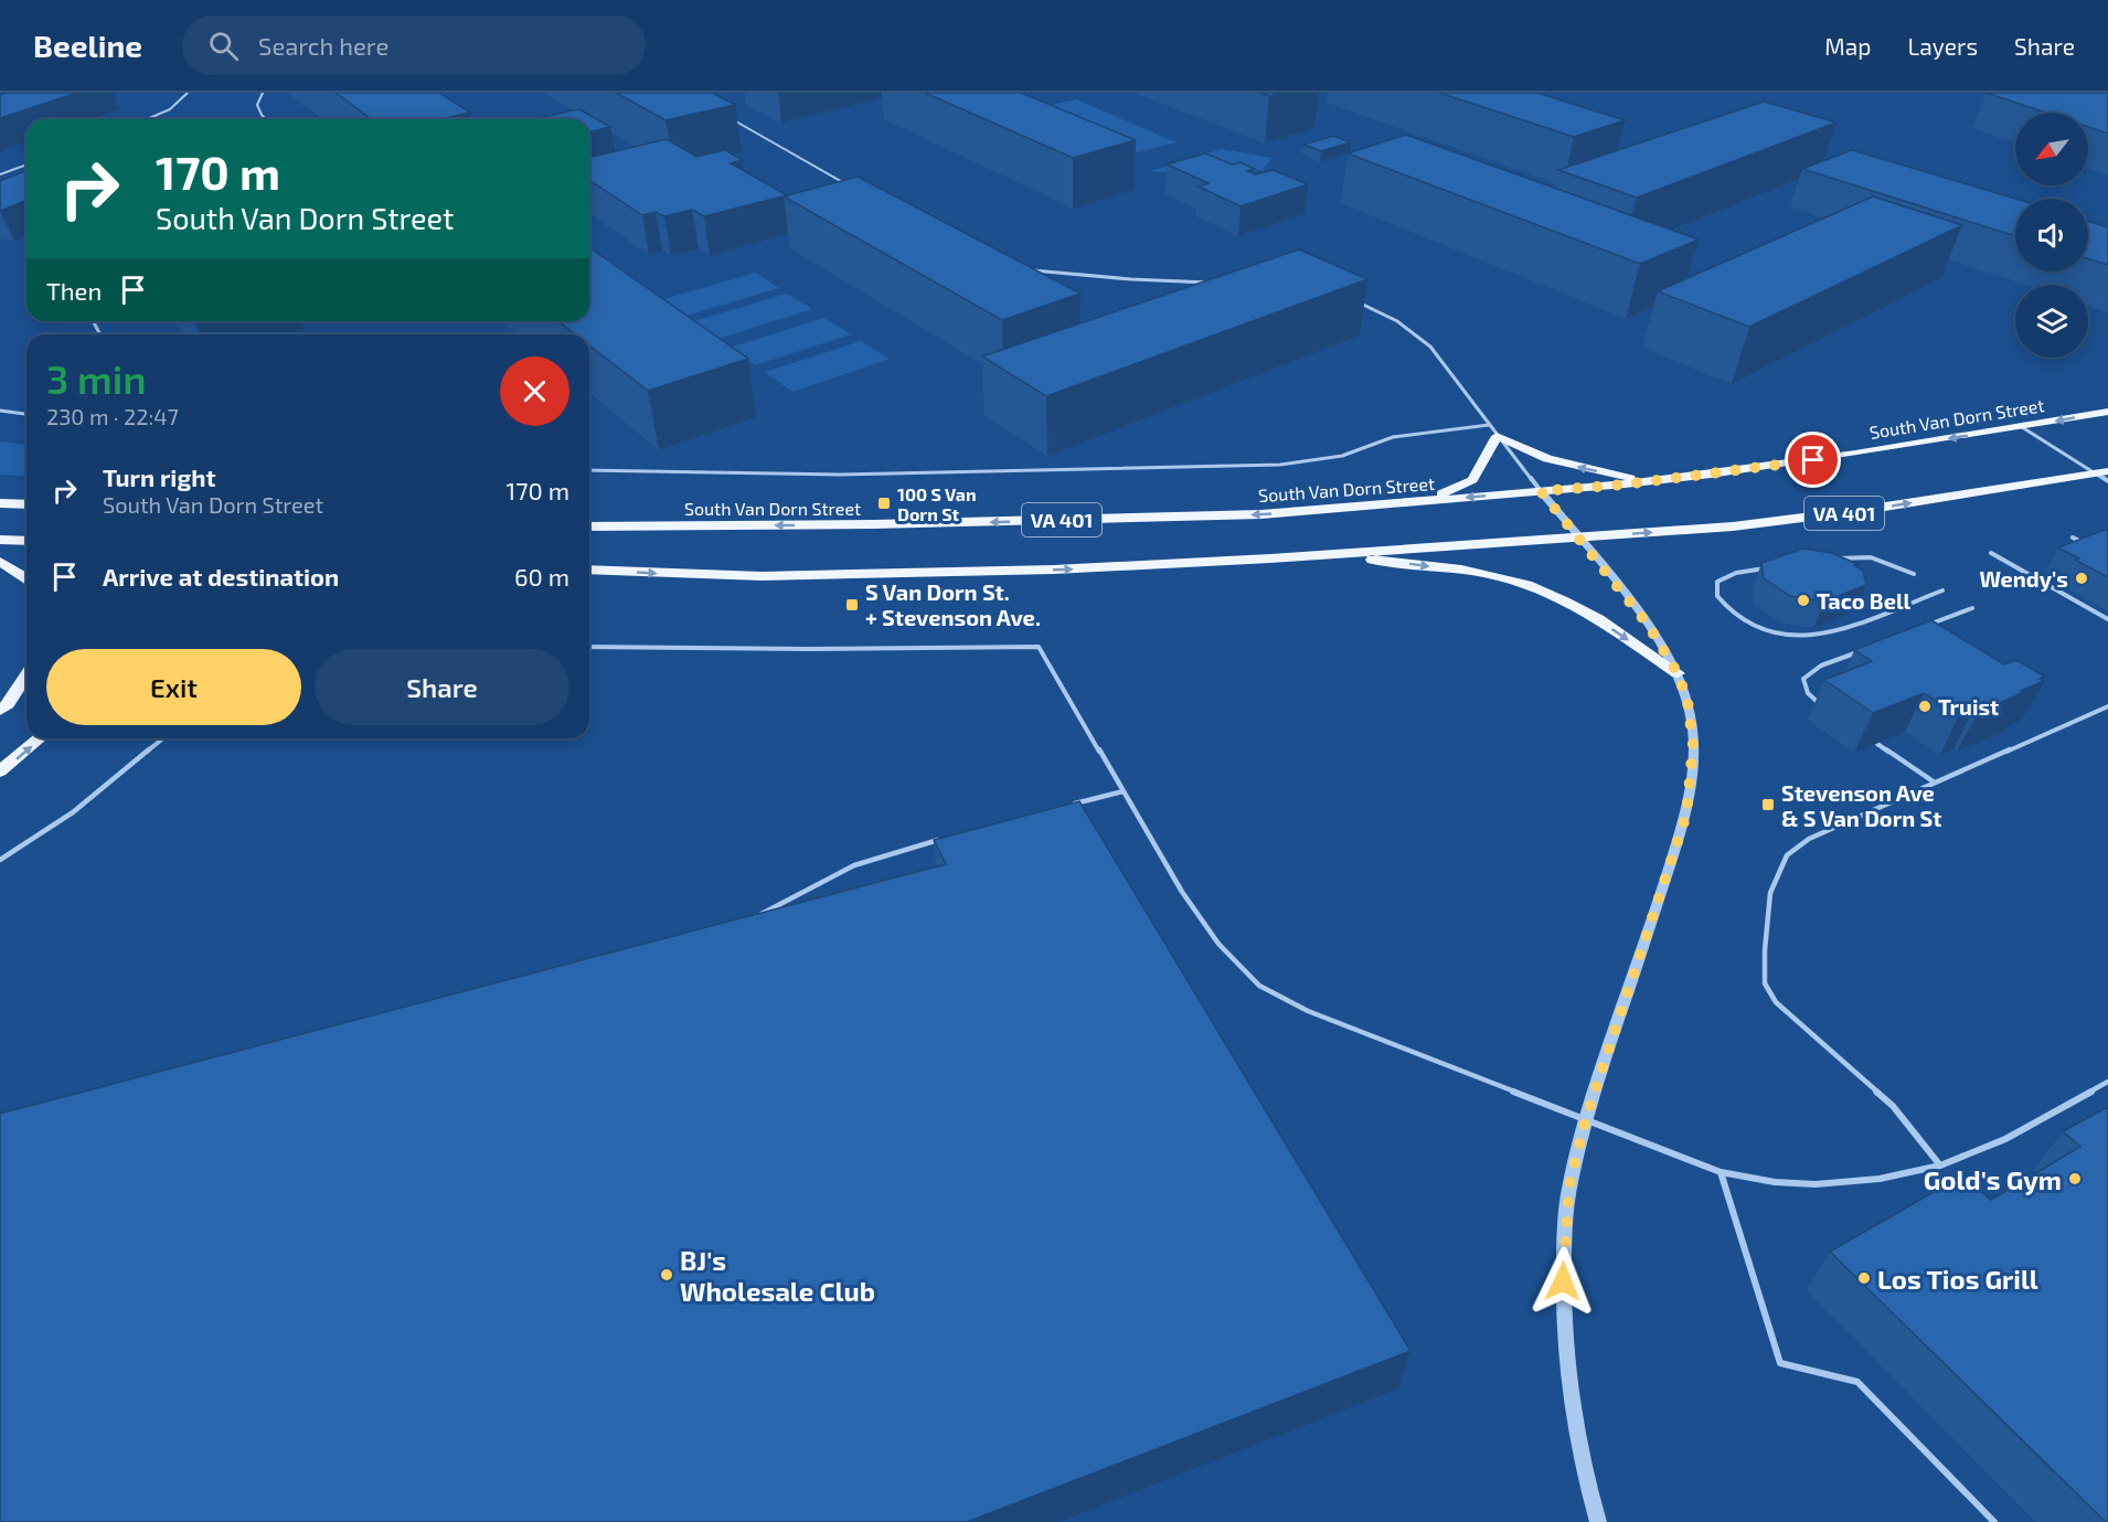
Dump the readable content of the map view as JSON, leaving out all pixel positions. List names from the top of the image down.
{
  "streets": {
    "main road": ["South Van Dorn Street", "VA 401"]
  },
  "places": {
    "transit": ["100 S Van Dorn St", "S Van Dorn St. + Stevenson Ave.", "Stevenson Ave & S Van Dorn St"],
    "other": [
      "Wendy's",
      "Taco Bell",
      "Truist",
      "Gold's Gym",
      "BJ's Wholesale Club",
      "Los Tios Grill"
    ]
  },
  "north": "bottom left",
  "page": {
    "header": "Beeline",
    "search": "Search here",
    "nav": ["Map", "Layers", "Share"],
    "turn": ["170 m", "South Van Dorn Street"],
    "then": "Then",
    "heading": ["3 min", "230 m · 22:47"],
    "list": [
      {
        "name": "Turn right",
        "note": "South Van Dorn Street",
        "value": "170 m"
      },
      {
        "name": "Arrive at destination",
        "value": "60 m"
      }
    ],
    "buttons": ["Exit", "Share"]
  }
}
